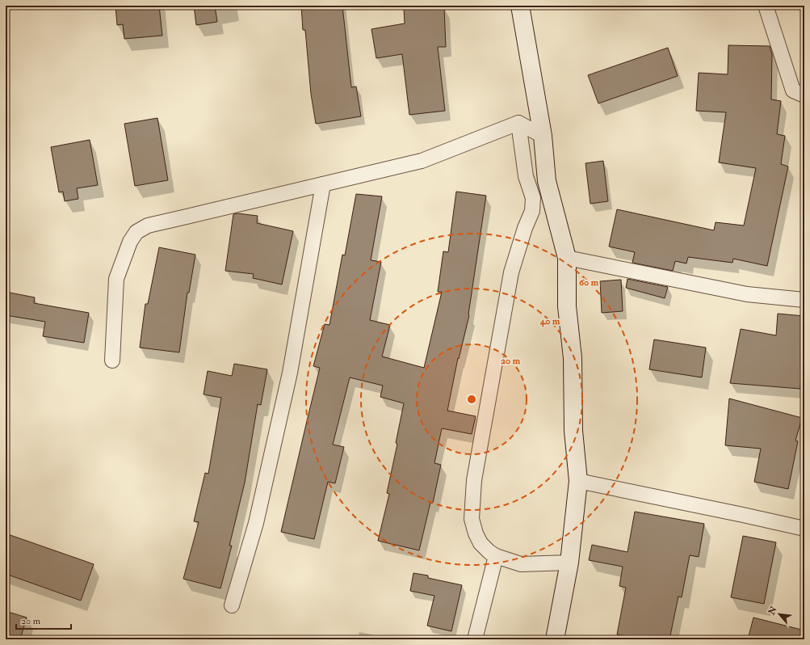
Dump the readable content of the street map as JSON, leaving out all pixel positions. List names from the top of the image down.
{
  "scale_bar": "20 m",
  "north": "top left",
  "rings": ["60 m", "40 m", "20 m"]
}
